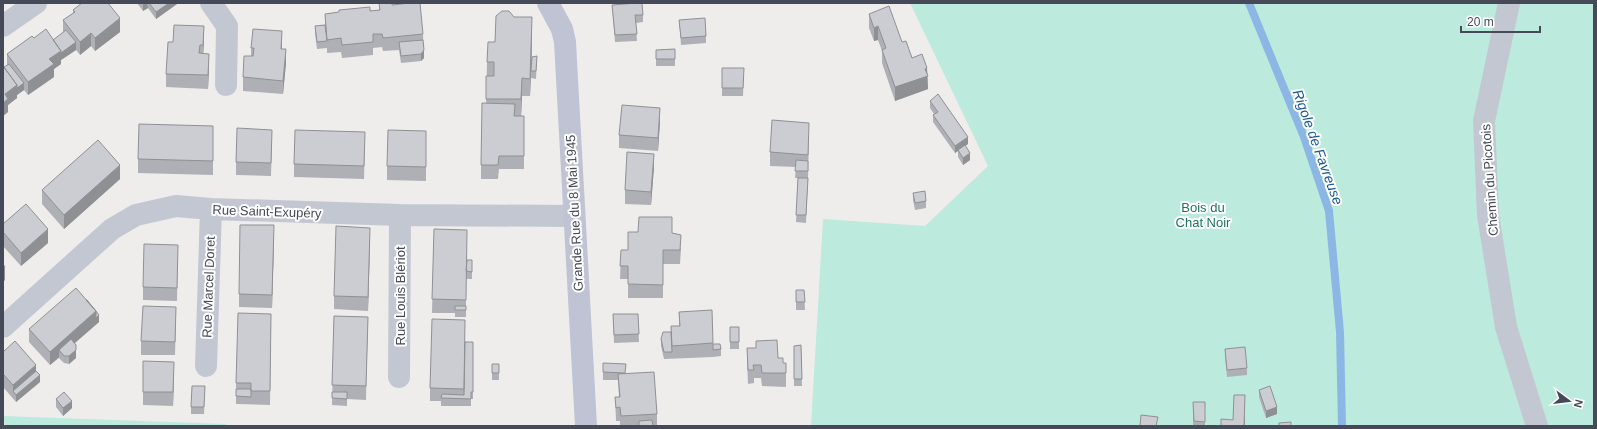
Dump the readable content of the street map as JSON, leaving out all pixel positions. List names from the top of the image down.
{
  "streets": {
    "main road": ["Grande Rue du 8 Mai 1945"],
    "street": [
      "Chemin du Picotois",
      "Rue Saint-Exupéry",
      "Rue Marcel Doret",
      "Rue Louis Blériot"
    ]
  },
  "crossings": [
    ["Rue Saint-Exupéry", "Grande Rue du 8 Mai 1945"],
    ["Rue Saint-Exupéry", "Rue Marcel Doret"],
    ["Rue Saint-Exupéry", "Rue Louis Blériot"]
  ],
  "water": ["Rigole de Favreuse"],
  "parks": ["Bois du Chat Noir"],
  "scale_bar": "20 m",
  "north": "right"
}
